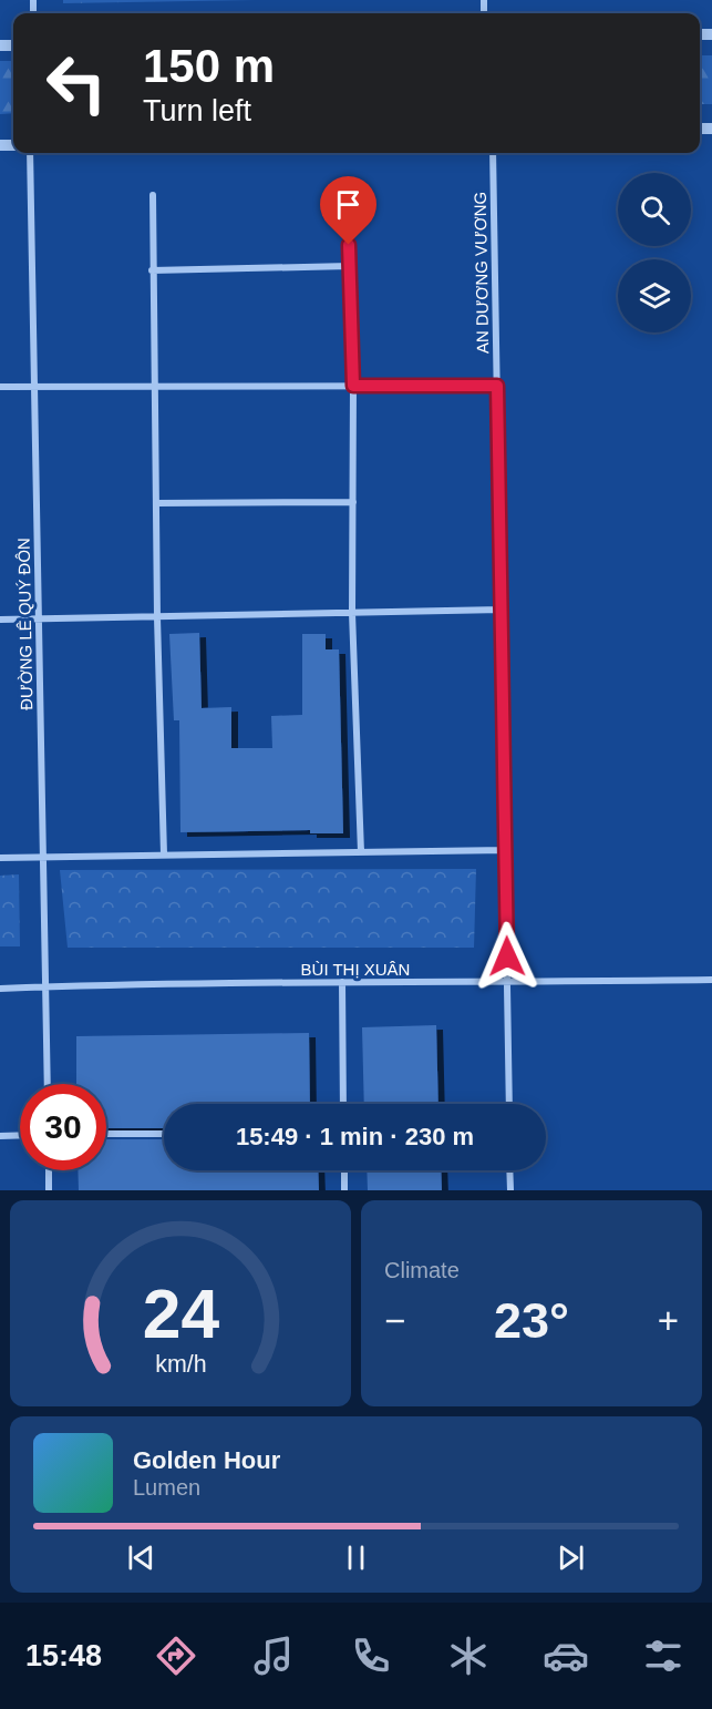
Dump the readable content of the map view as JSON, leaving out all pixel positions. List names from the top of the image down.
{
  "streets": {
    "street": ["AN DƯƠNG VƯƠNG", "ĐƯỜNG LÊ QUÝ ĐÔN", "BÙI THỊ XUÂN"]
  },
  "crossings": [
    ["AN DƯƠNG VƯƠNG", "BÙI THỊ XUÂN"],
    ["ĐƯỜNG LÊ QUÝ ĐÔN", "BÙI THỊ XUÂN"]
  ],
  "page": {
    "turn": ["150 m", "Turn left"],
    "limit": "30",
    "trip": "15:49 · 1 min · 230 m",
    "tile": "Climate",
    "heat": ["−", "23°", "+"],
    "song": ["Golden Hour", "Lumen"],
    "tabs": "15:48",
    "gauge": ["24", "km/h"]
  }
}
